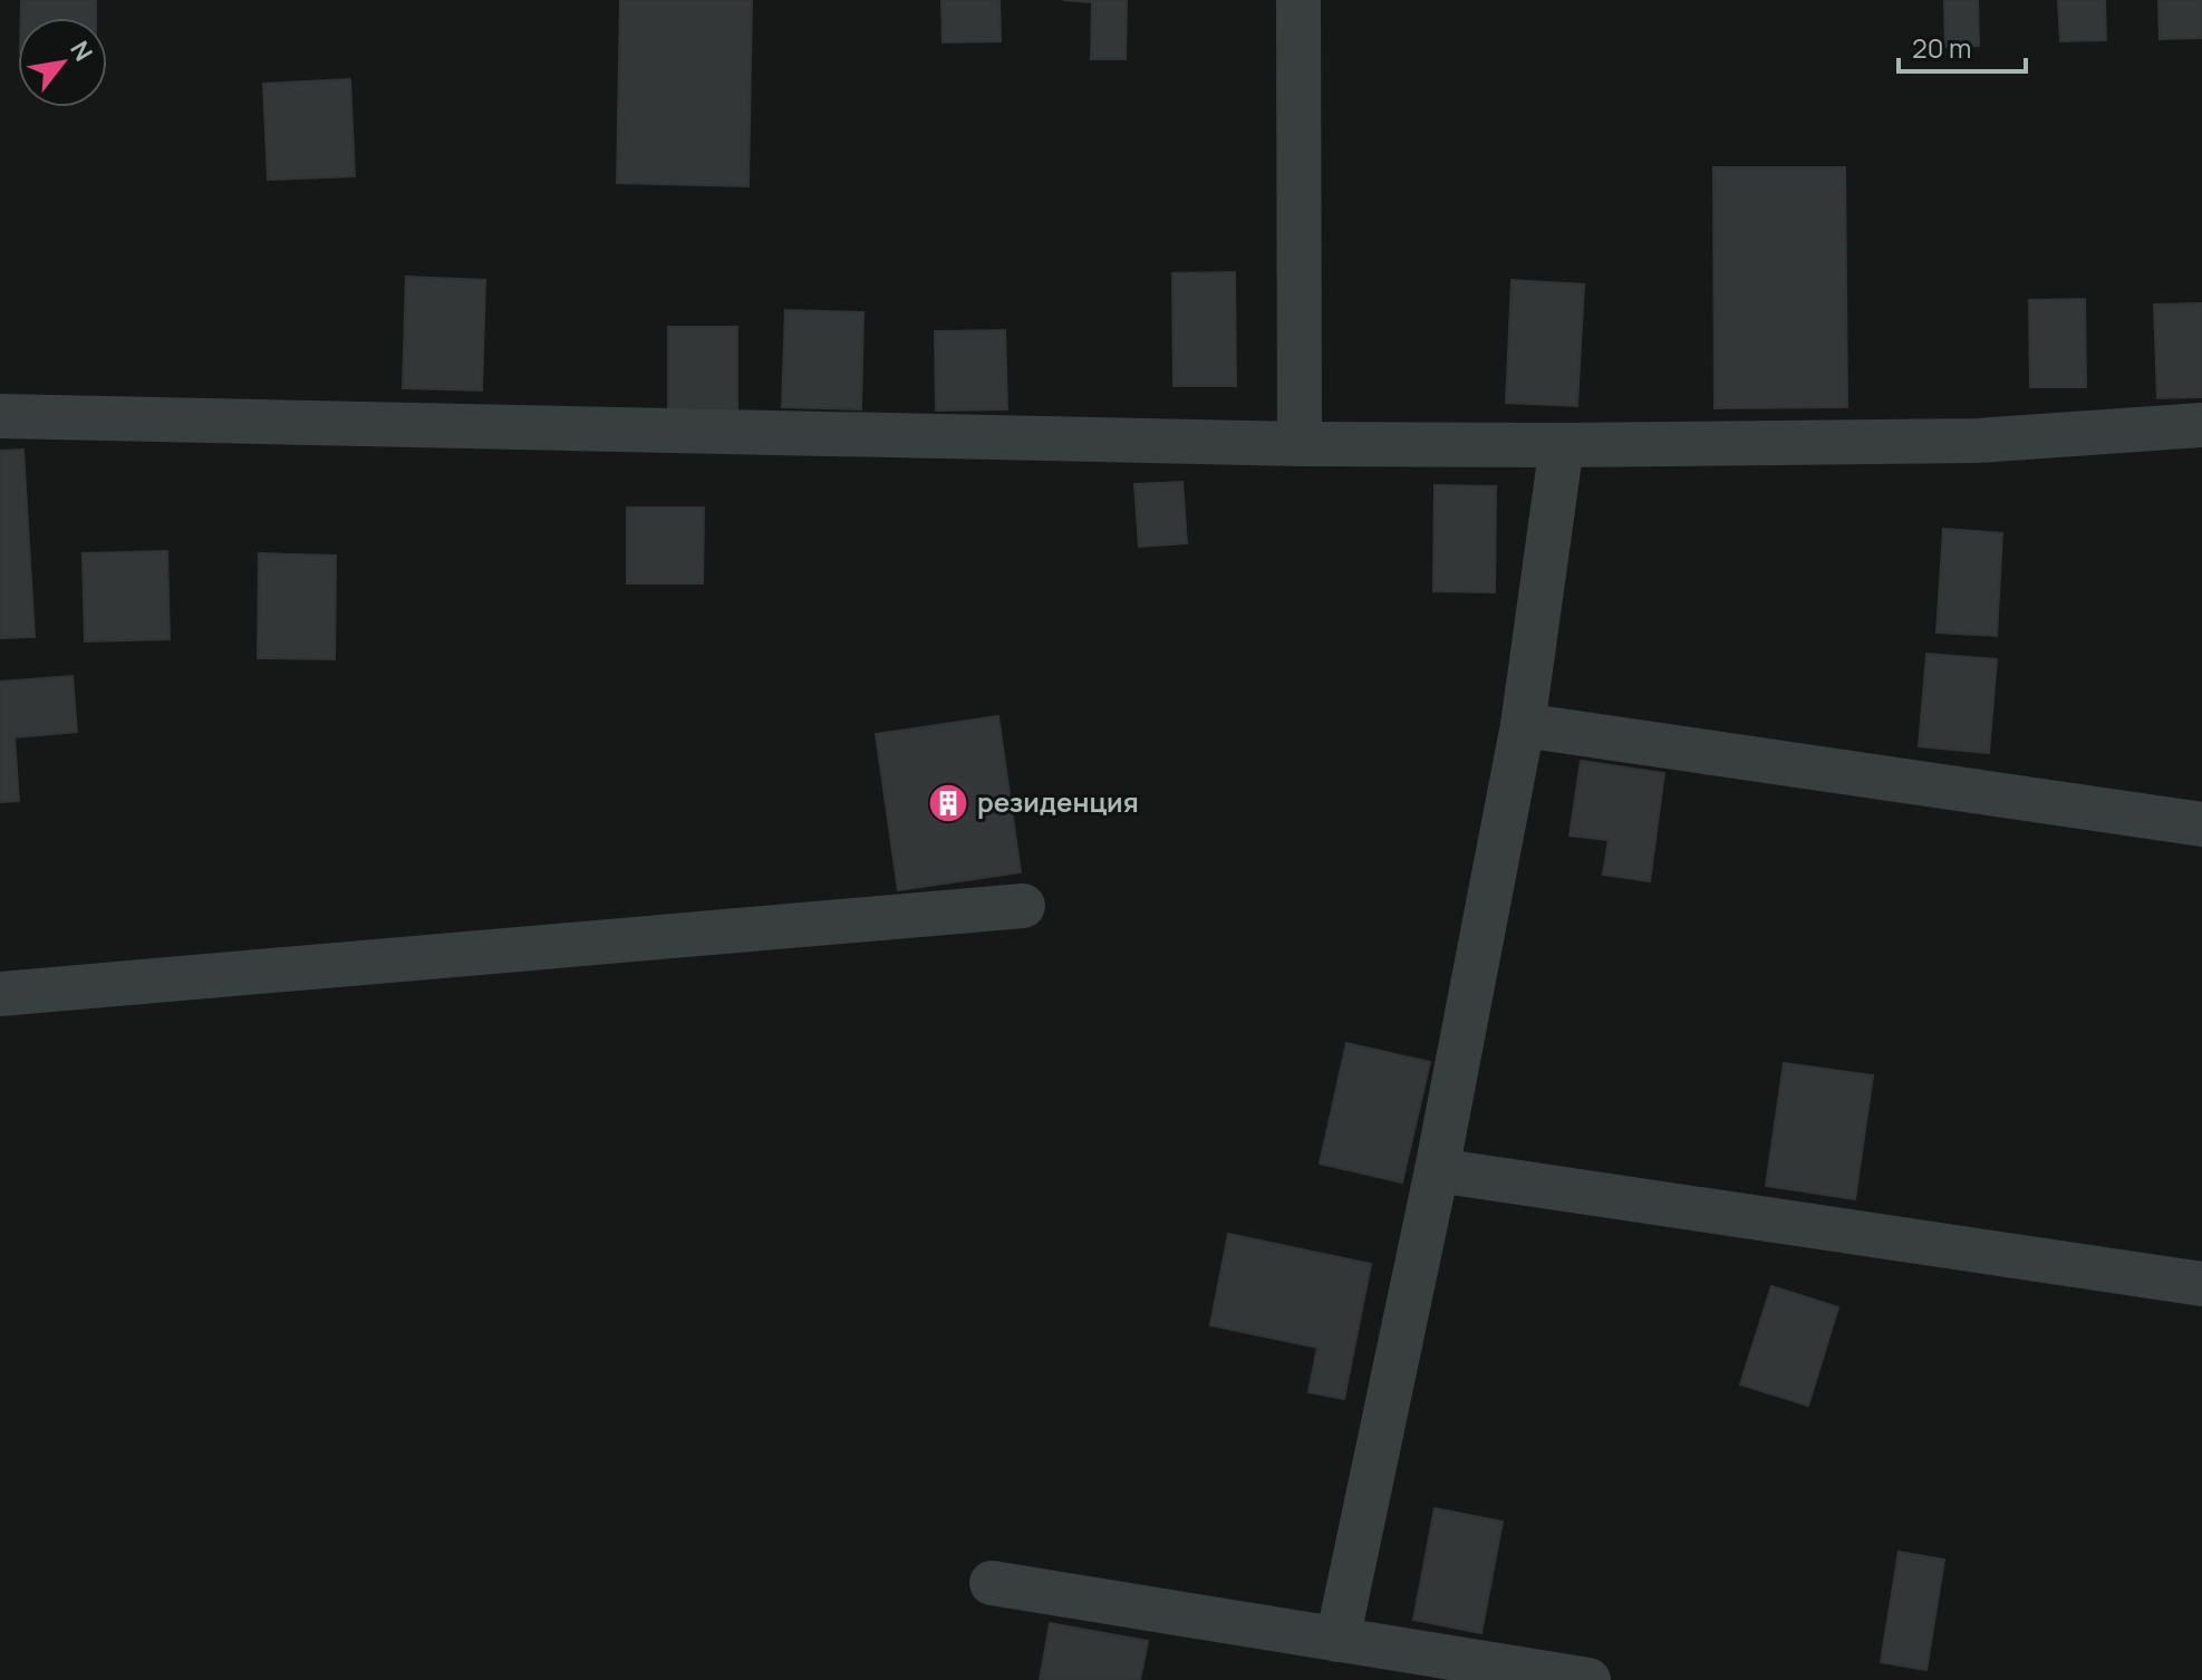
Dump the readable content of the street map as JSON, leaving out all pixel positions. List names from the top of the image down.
{
  "places": {
    "building": ["резиденция"]
  },
  "scale_bar": "20 m",
  "north": "top right"
}
